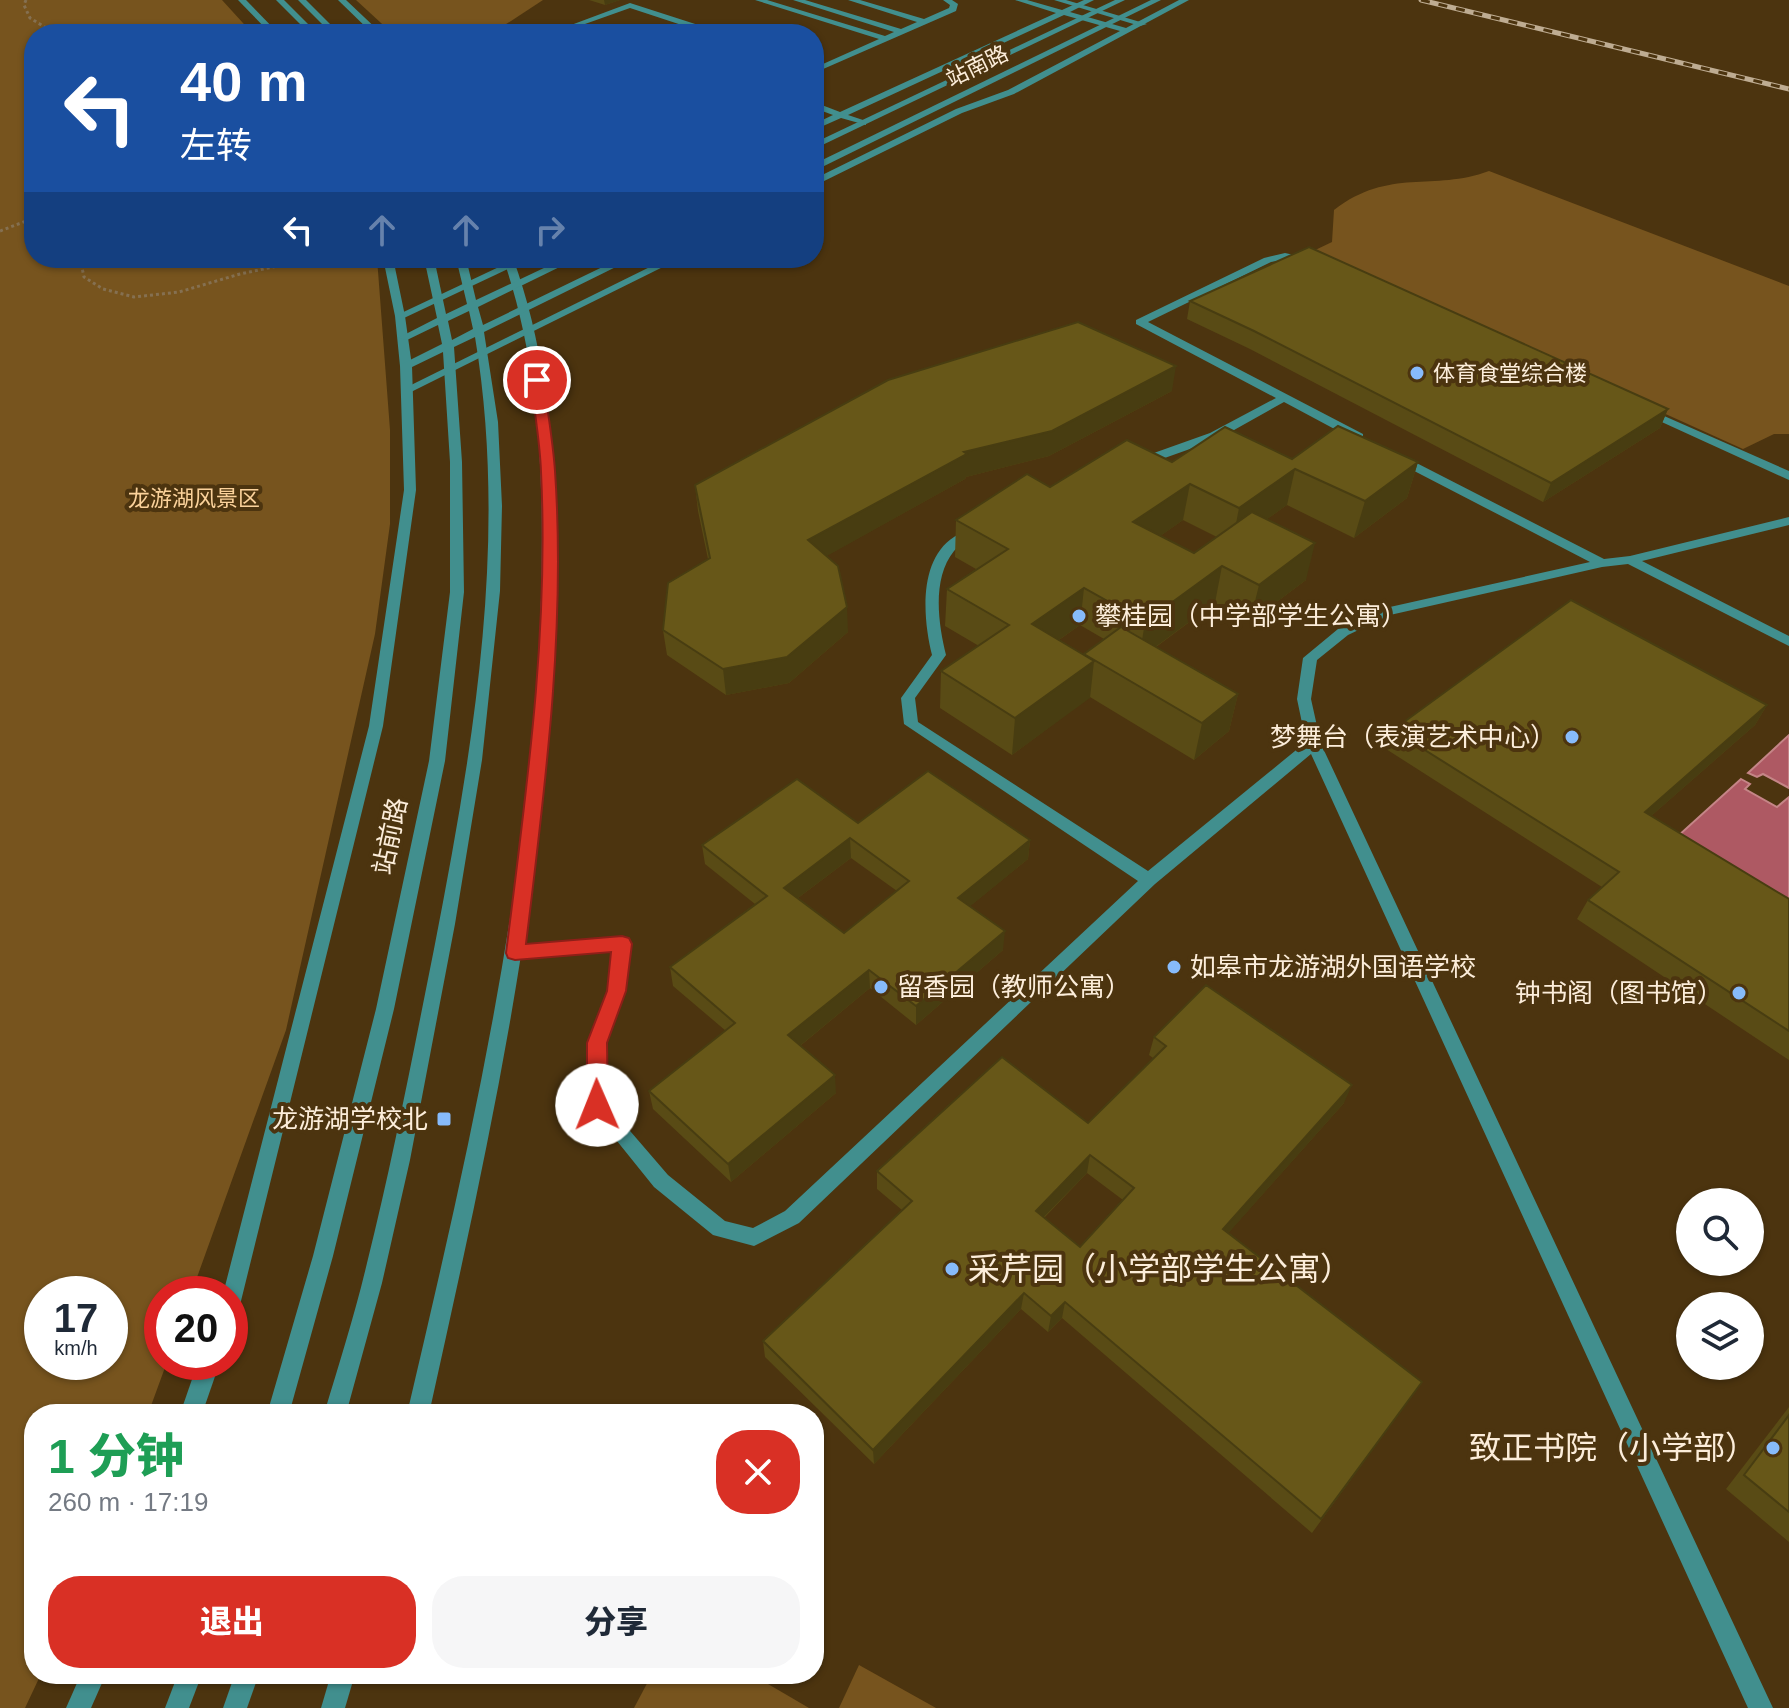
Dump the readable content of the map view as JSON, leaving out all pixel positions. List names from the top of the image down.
{
  "streets": {
    "street": ["站南路", "站前路"]
  },
  "parks": ["龙游湖风景区"],
  "places": {
    "other": [
      "体育食堂综合楼",
      "攀桂园（中学部学生公寓）",
      "梦舞台（表演艺术中心）",
      "如皋市龙游湖外国语学校",
      "留香园（教师公寓）",
      "钟书阁（图书馆）",
      "采芹园（小学部学生公寓）",
      "致正书院（小学部）"
    ],
    "transit": ["龙游湖学校北"]
  },
  "page": {
    "turn": ["40 m", "左转"],
    "speed": "17 km/h",
    "limit": "20",
    "heading": ["1 分钟", "260 m · 17:19"],
    "buttons": ["退出", "分享"]
  }
}
